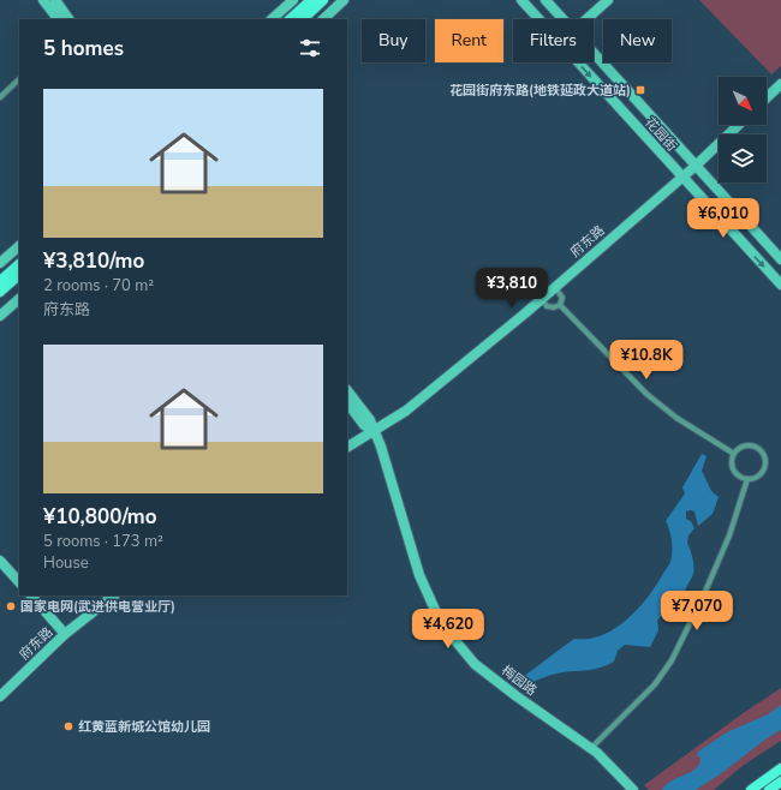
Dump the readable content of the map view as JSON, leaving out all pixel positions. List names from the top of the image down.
{
  "streets": {
    "street": ["花园街", "府东路", "梅园路"]
  },
  "crossings": [
    ["花园街", "府东路"],
    ["府东路", "梅园路"]
  ],
  "places": {
    "transit": ["花园街府东路(地铁延政大道站)"],
    "other": ["国家电网(武进供电营业厅)", "红黄蓝新城公馆幼儿园"]
  },
  "north": "bottom right",
  "page": {
    "chip": [
      "Buy",
      "Rent",
      "Filters",
      "New"
    ],
    "heading": "5 homes",
    "list": [
      {
        "name": "¥3,810/mo",
        "note": "2 rooms · 70 m² · 府东路"
      },
      {
        "name": "¥10,800/mo",
        "note": "5 rooms · 173 m² · House"
      }
    ],
    "price": [
      "¥6,010",
      "¥3,810",
      "¥10.8K",
      "¥7,070",
      "¥4,620"
    ]
  }
}
